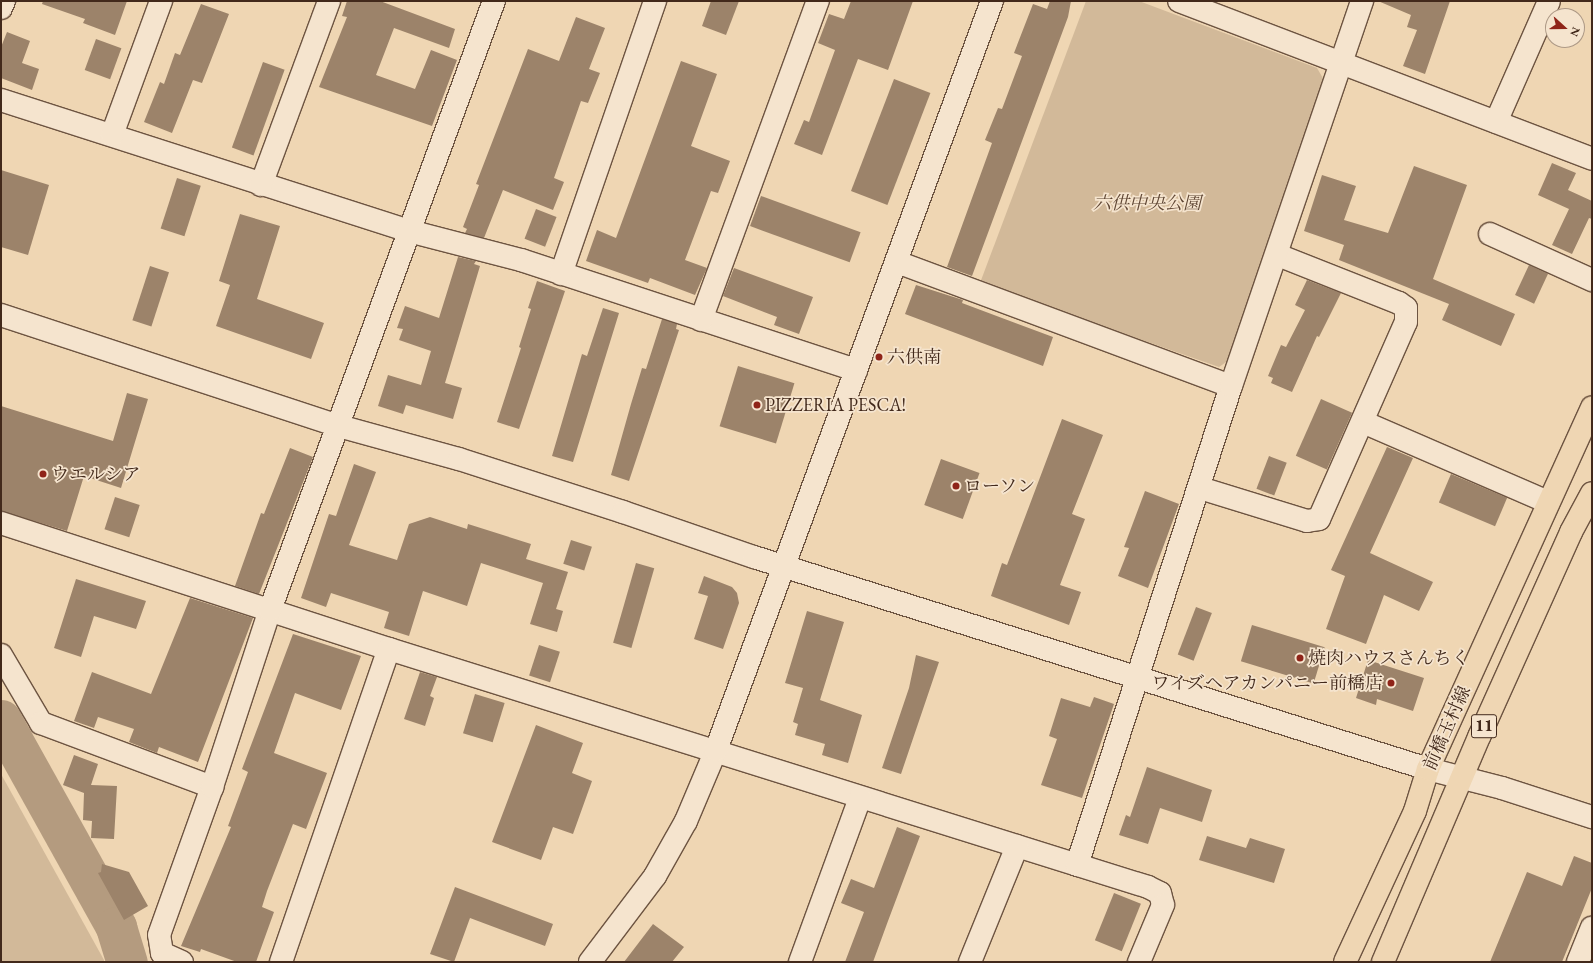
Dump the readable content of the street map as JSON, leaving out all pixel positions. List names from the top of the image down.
{
  "streets": {
    "main road": ["11", "前橋玉村線"]
  },
  "parks": ["六供中央公園"],
  "places": [
    "六供南",
    "PIZZERIA PESCA!",
    "ウエルシア",
    "ローソン",
    "焼肉ハウスさんちく",
    "ワイズヘアカンパニー前橋店"
  ],
  "north": "right"
}
